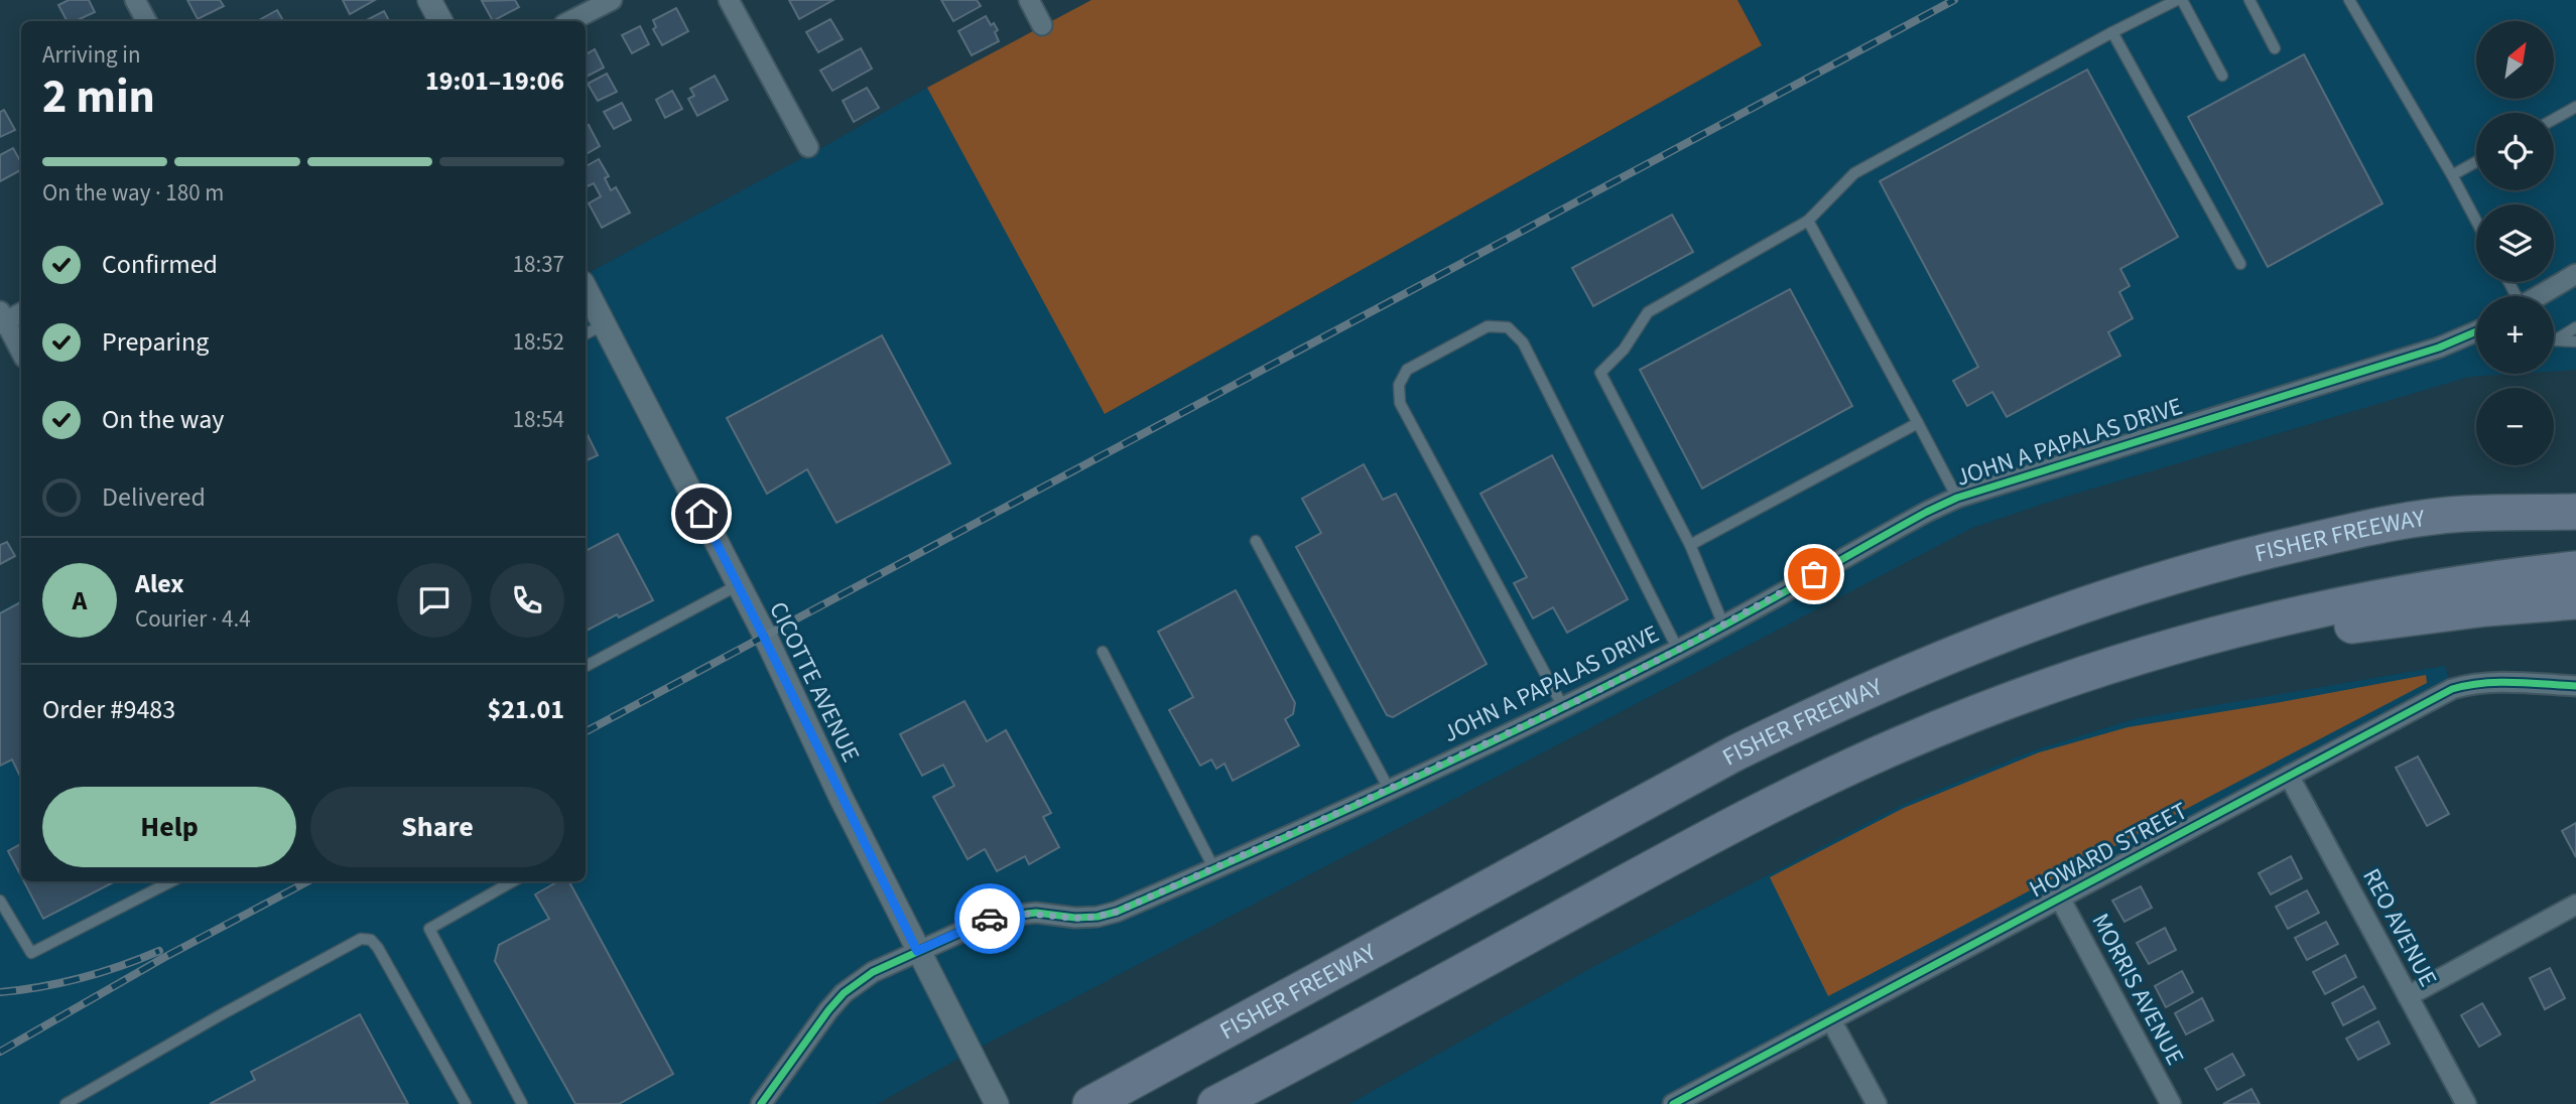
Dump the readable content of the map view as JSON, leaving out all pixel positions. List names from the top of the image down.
{
  "streets": {
    "highway": ["FISHER FREEWAY"],
    "street": [
      "JOHN A PAPALAS DRIVE",
      "CICOTTE AVENUE",
      "HOWARD STREET",
      "REO AVENUE",
      "MORRIS AVENUE"
    ]
  },
  "crossings": [
    ["JOHN A PAPALAS DRIVE", "CICOTTE AVENUE"],
    ["HOWARD STREET", "REO AVENUE"],
    ["HOWARD STREET", "MORRIS AVENUE"]
  ],
  "north": "top right",
  "page": {
    "map_buttons": ["+", "−"],
    "heading": ["2 min", "Arriving in", "19:01–19:06"],
    "panel": [
      "Alex",
      "Courier · 4.4",
      "Order #9483",
      "$21.01"
    ],
    "bar": "On the way · 180 m",
    "list": [
      ["Confirmed", "18:37"],
      ["Preparing", "18:52"],
      ["On the way", "18:54"],
      "Delivered"
    ],
    "round": "A",
    "buttons": ["Help", "Share"]
  }
}
